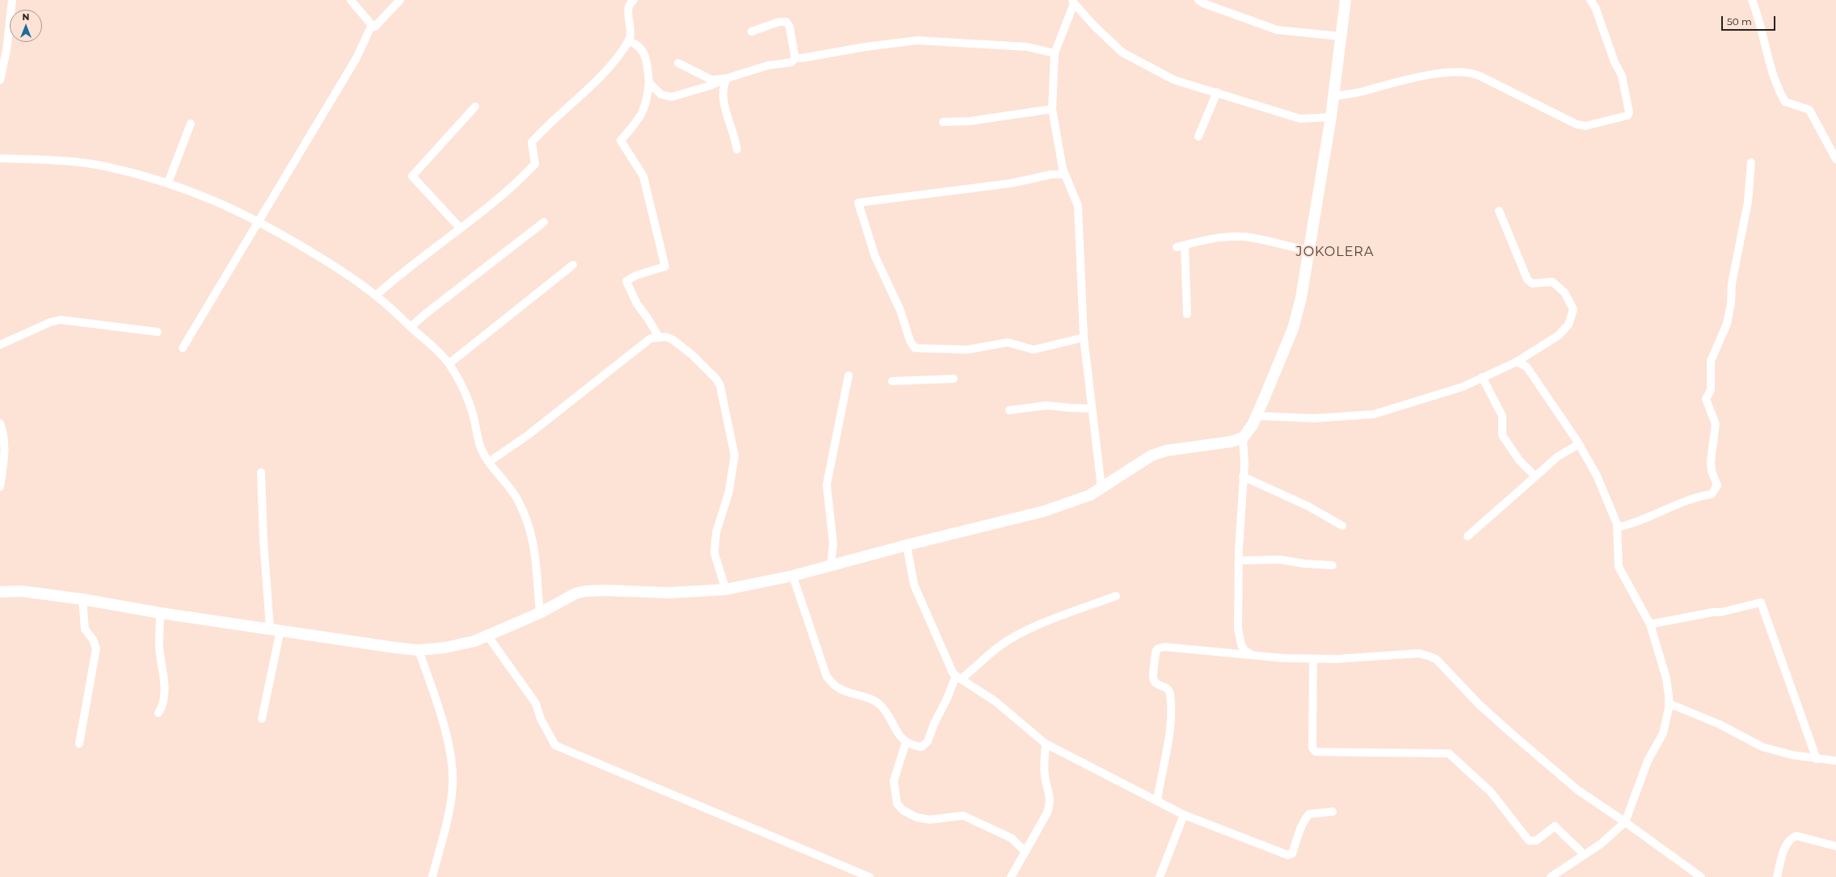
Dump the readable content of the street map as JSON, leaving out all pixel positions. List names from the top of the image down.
{
  "districts": ["JOKOLERA"],
  "scale_bar": "50 m",
  "north": "top"
}
